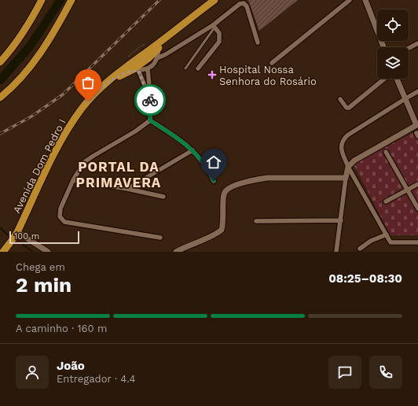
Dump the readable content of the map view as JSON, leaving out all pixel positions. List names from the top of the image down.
{
  "streets": {
    "main road": ["Avenida Dom Pedro I"]
  },
  "districts": ["PORTAL DA PRIMAVERA"],
  "places": {
    "health": ["Hospital Nossa Senhora do Rosário"]
  },
  "scale_bar": "100 m",
  "page": {
    "scale": "100 m",
    "heading": ["2 min", "Chega em", "08:25–08:30"],
    "panel": ["João", "Entregador · 4.4"],
    "bar": "A caminho · 160 m"
  }
}
